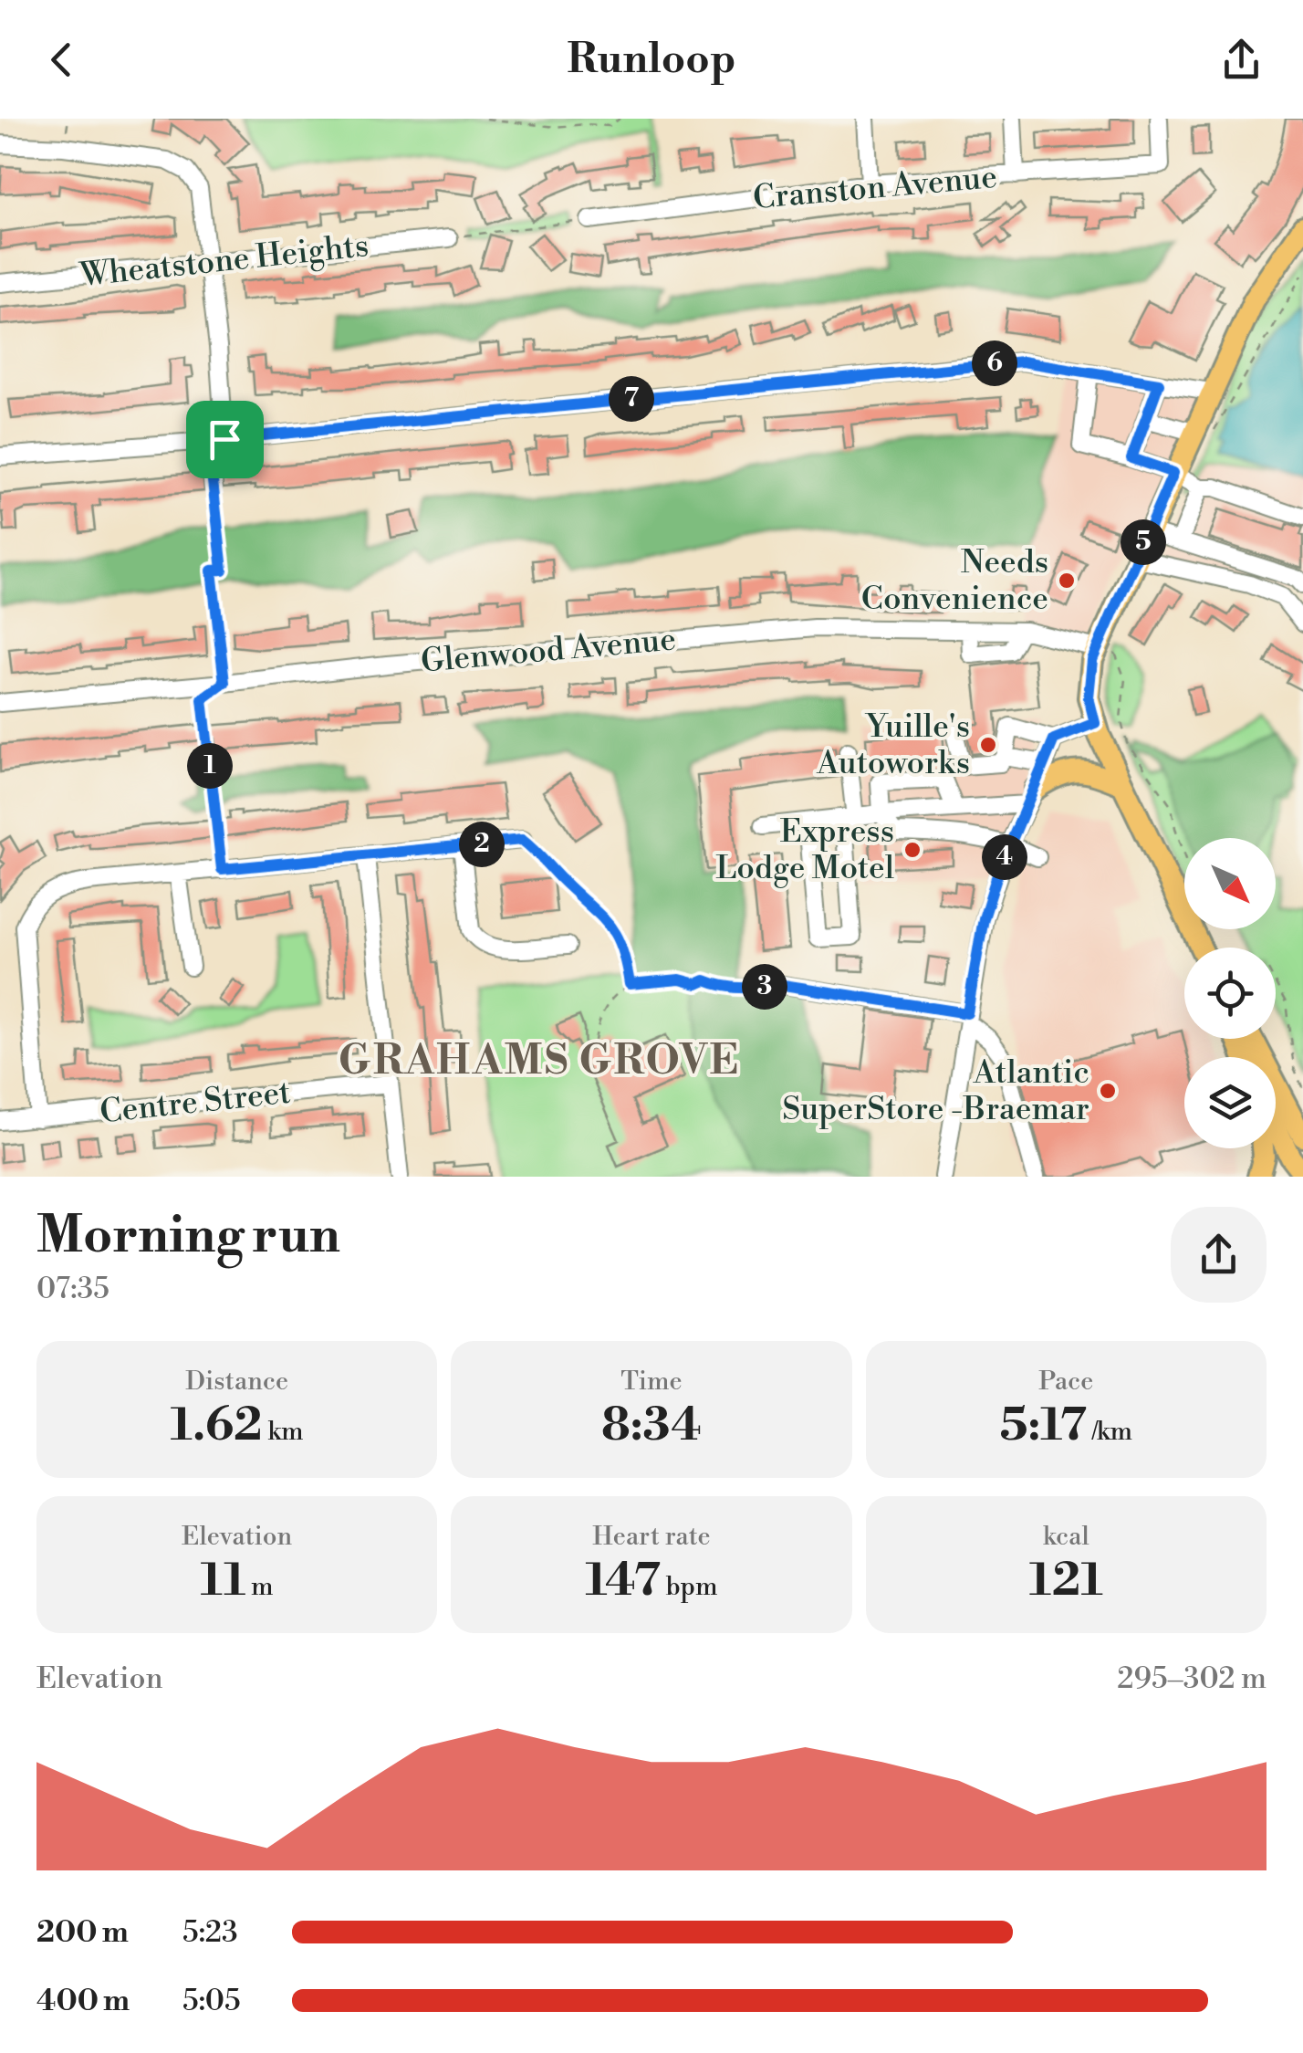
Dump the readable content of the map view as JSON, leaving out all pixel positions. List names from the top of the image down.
{
  "streets": {
    "street": [
      "Cranston Avenue",
      "Wheatstone Heights",
      "Glenwood Avenue",
      "Centre Street"
    ]
  },
  "districts": ["GRAHAMS GROVE"],
  "places": [
    "Needs Convenience",
    "Yuille's Autoworks",
    "Express Lodge Motel",
    "Atlantic SuperStore -Braemar"
  ],
  "north": "bottom right",
  "page": {
    "header": "Runloop",
    "pins": [
      "6",
      "7",
      "5",
      "1",
      "2",
      "4",
      "3"
    ],
    "heading": ["Morning run", "07:35"],
    "stats": [
      ["Distance", "1.62 km"],
      ["Time", "8:34"],
      ["Pace", "5:17 /km"],
      ["Elevation", "11 m"],
      ["Heart rate", "147 bpm"],
      ["kcal", "121"]
    ],
    "chart": ["Elevation", "295–302 m"],
    "list": [
      {
        "name": "200 m",
        "note": "5:23"
      },
      {
        "name": "400 m",
        "note": "5:05"
      }
    ]
  }
}
